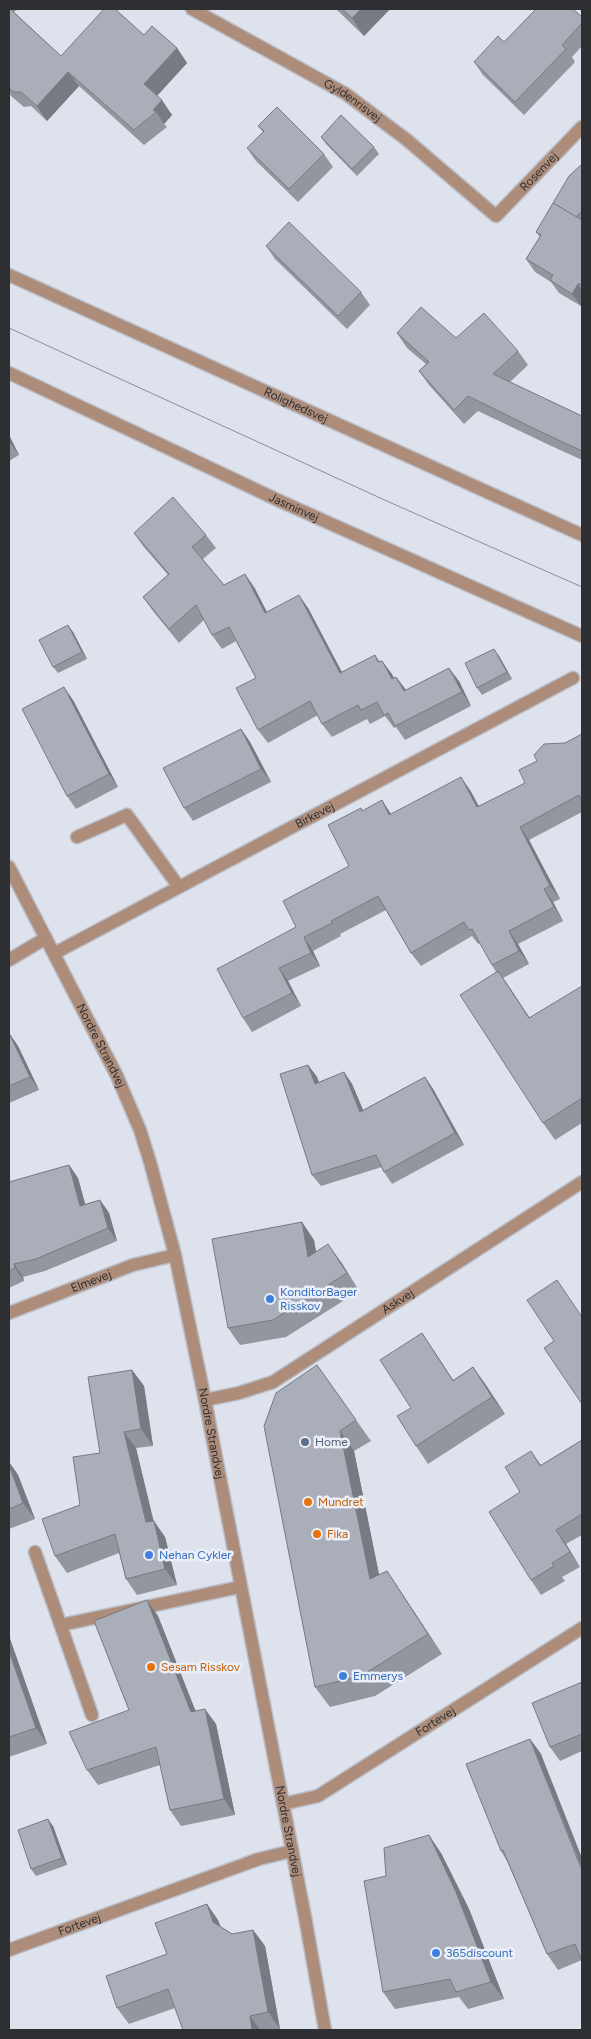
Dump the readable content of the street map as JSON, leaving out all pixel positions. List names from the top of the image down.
{
  "streets": {
    "street": [
      "Gyldenrisvej",
      "Rosenvej",
      "Rolighedsvej",
      "Jasminvej",
      "Birkevej",
      "Nordre Strandvej",
      "Elmevej",
      "Askvej",
      "Fortevej"
    ]
  },
  "crossings": [
    ["Gyldenrisvej", "Rosenvej"],
    ["Birkevej", "Nordre Strandvej"],
    ["Nordre Strandvej", "Elmevej"],
    ["Nordre Strandvej", "Askvej"],
    ["Nordre Strandvej", "Fortevej"]
  ],
  "places": [
    "KonditorBager Risskov",
    "Home",
    "Mundret",
    "Fika",
    "Nehan Cykler",
    "Sesam Risskov",
    "Emmerys",
    "365discount"
  ]
}
